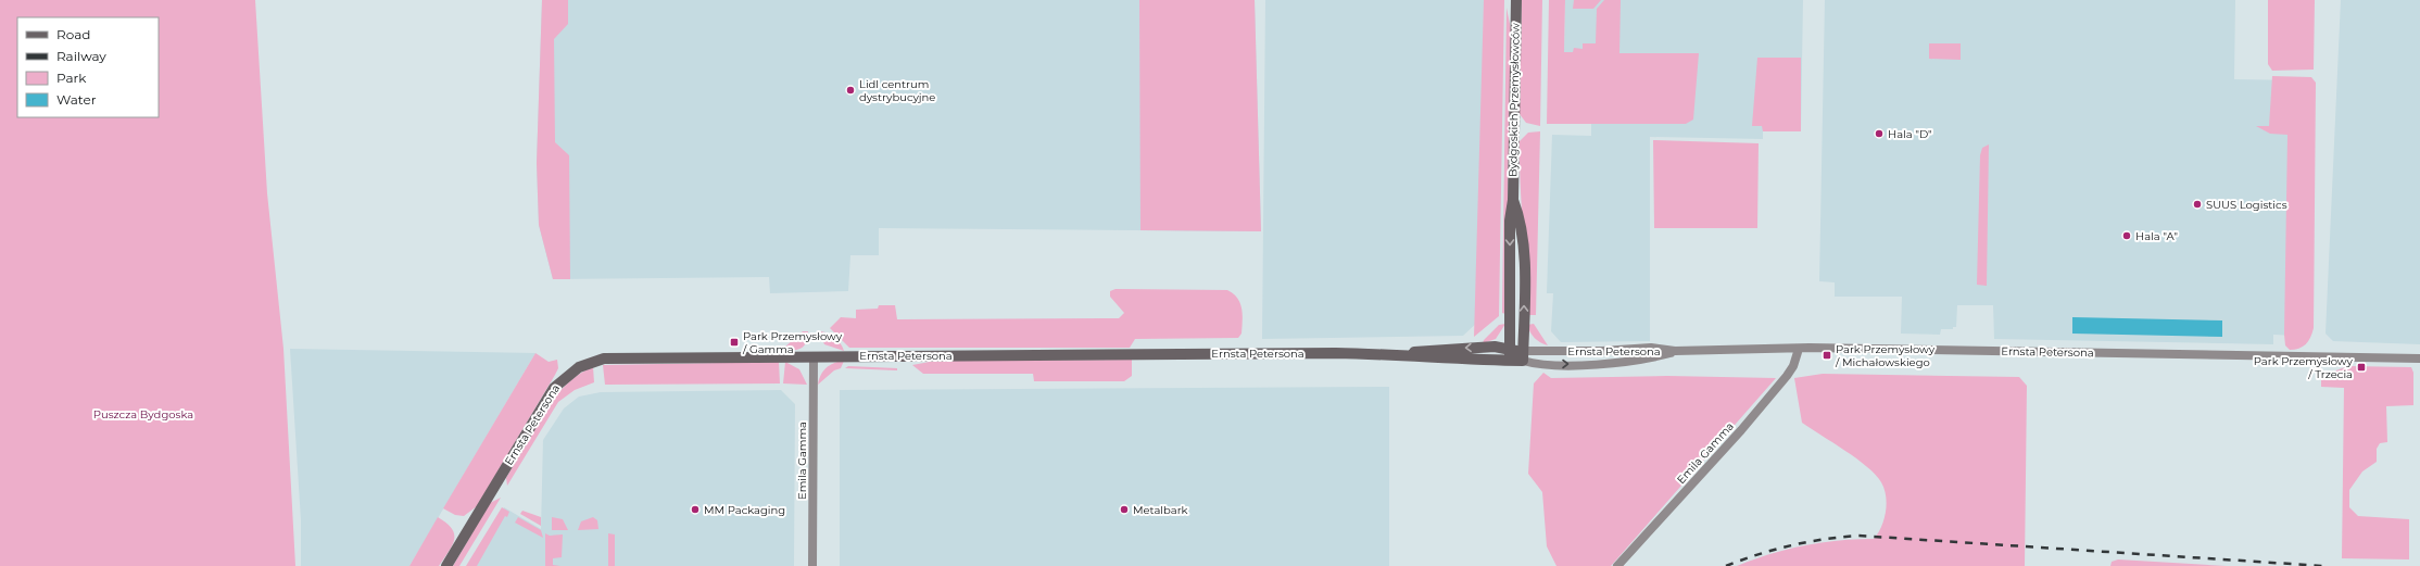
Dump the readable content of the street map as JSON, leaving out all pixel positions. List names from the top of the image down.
{
  "streets": {
    "street": ["Bydgoskich Przemysłowców", "Ernsta Petersona", "Emila Gamma"]
  },
  "crossings": [
    ["Bydgoskich Przemysłowców", "Ernsta Petersona"],
    ["Ernsta Petersona", "Emila Gamma"]
  ],
  "parks": ["Puszcza Bydgoska"],
  "places": {
    "other": [
      "Lidl centrum dystrybucyjne",
      "Hala \"D\"",
      "SUUS Logistics",
      "Hala \"A\"",
      "MM Packaging",
      "Metalbark"
    ],
    "transit": ["Park Przemysłowy / Gamma", "Park Przemysłowy / Michałowskiego", "Park Przemysłowy / Trzecia"]
  },
  "legend": [
    "Road",
    "Railway",
    "Park",
    "Water"
  ]
}
